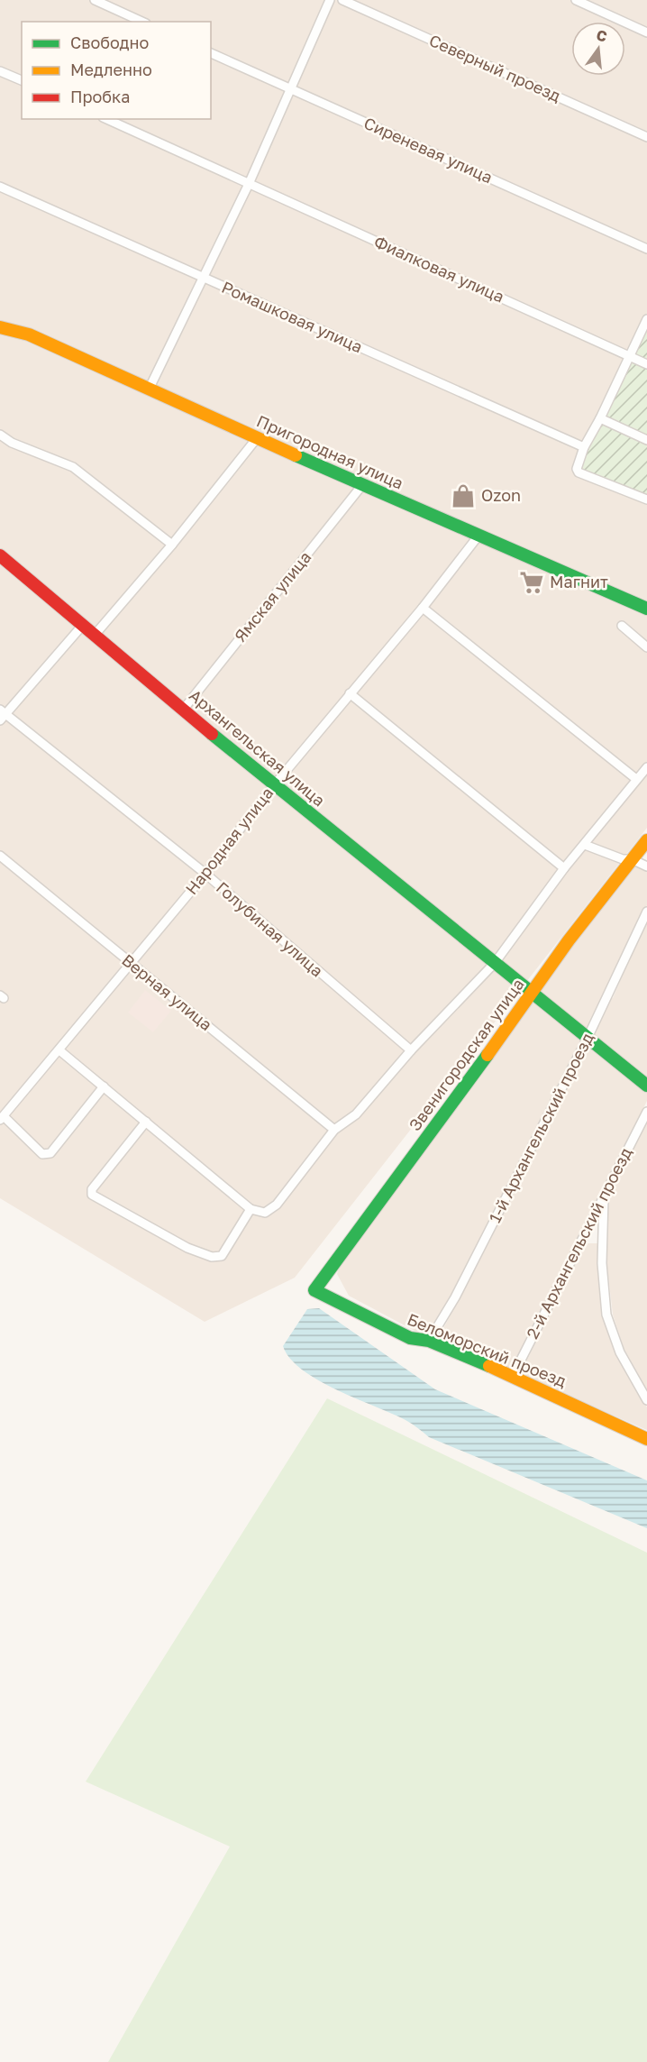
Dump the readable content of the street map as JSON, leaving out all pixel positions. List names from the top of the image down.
{
  "streets": {
    "street": [
      "Северный проезд",
      "Сиреневая улица",
      "Фиалковая улица",
      "Ромашковая улица",
      "Пригородная улица",
      "Ямская улица",
      "Архангельская улица",
      "Народная улица",
      "Голубиная улица",
      "Верная улица",
      "Звенигородская улица",
      "1-й Архангельский проезд",
      "2-й Архангельский проезд",
      "Беломорский проезд"
    ]
  },
  "crossings": [
    ["Пригородная улица", "Ямская улица"],
    ["Пригородная улица", "Народная улица"],
    ["Ямская улица", "Архангельская улица"],
    ["Архангельская улица", "Народная улица"],
    ["Архангельская улица", "Звенигородская улица"],
    ["Народная улица", "Голубиная улица"],
    ["Народная улица", "Верная улица"],
    ["Голубиная улица", "Звенигородская улица"],
    ["Верная улица", "Звенигородская улица"],
    ["Звенигородская улица", "Беломорский проезд"],
    ["1-й Архангельский проезд", "Беломорский проезд"],
    ["2-й Архангельский проезд", "Беломорский проезд"]
  ],
  "places": {
    "shop": ["Ozon"],
    "supermarket": ["Магнит"]
  },
  "legend": ["Свободно", "Медленно", "Пробка"],
  "north": "top"
}
